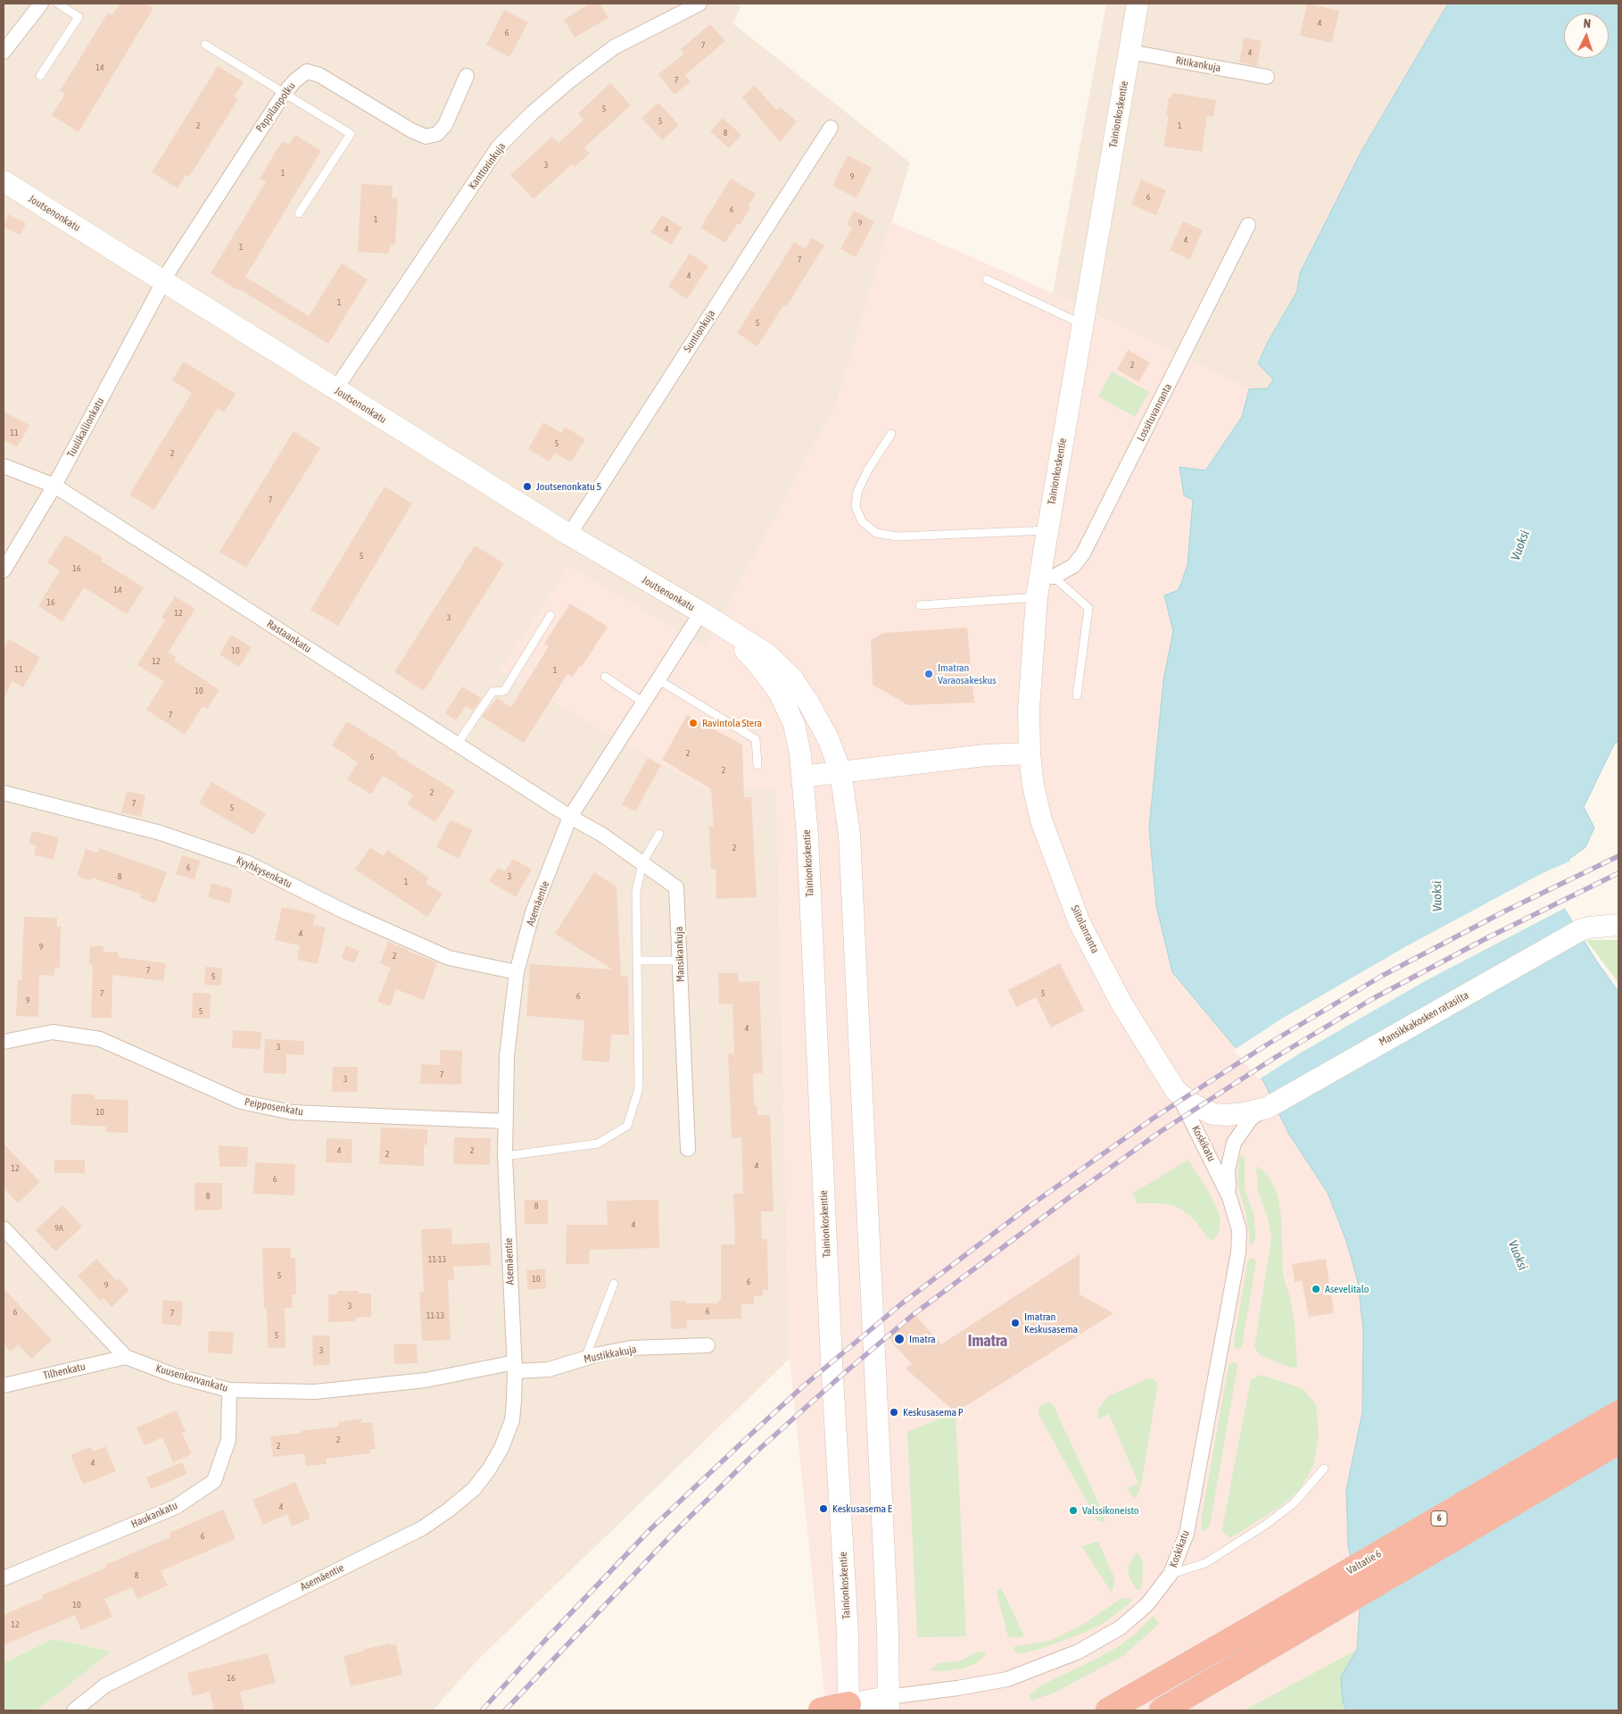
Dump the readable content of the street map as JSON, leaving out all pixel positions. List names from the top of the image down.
{
  "streets": {
    "highway": ["6", "Valtatie 6"],
    "main road": [
      "Tainionkoskentie",
      "Joutsenonkatu",
      "Siitolanranta",
      "Mansikkakosken ratasilta",
      "Koskikatu"
    ],
    "street": [
      "Ritikankuja",
      "Pappilanpolku",
      "Kanttorinkuja",
      "Suntionkuja",
      "Lossituvanranta",
      "Tuulikallionkatu",
      "Rastaankatu",
      "Kyyhkysenkatu",
      "Asemäentie",
      "Mansikankuja",
      "Peipposenkatu",
      "Mustikkakuja",
      "Tilhenkatu",
      "Kuusenkorvankatu",
      "Haukankatu"
    ]
  },
  "crossings": [
    ["Ritikankuja", "Tainionkoskentie"],
    ["Pappilanpolku", "Joutsenonkatu"],
    ["Pappilanpolku", "Tuulikallionkatu"],
    ["Tainionkoskentie", "Joutsenonkatu"],
    ["Tainionkoskentie", "Lossituvanranta"],
    ["Tainionkoskentie", "Siitolanranta"],
    ["Tainionkoskentie", "Koskikatu"],
    ["Kanttorinkuja", "Joutsenonkatu"],
    ["Joutsenonkatu", "Suntionkuja"],
    ["Joutsenonkatu", "Tuulikallionkatu"],
    ["Joutsenonkatu", "Asemäentie"],
    ["Tuulikallionkatu", "Rastaankatu"],
    ["Rastaankatu", "Asemäentie"],
    ["Rastaankatu", "Mansikankuja"],
    ["Kyyhkysenkatu", "Asemäentie"],
    ["Asemäentie", "Mansikankuja"],
    ["Asemäentie", "Peipposenkatu"],
    ["Asemäentie", "Mustikkakuja"],
    ["Asemäentie", "Kuusenkorvankatu"],
    ["Siitolanranta", "Mansikkakosken ratasilta"],
    ["Siitolanranta", "Koskikatu"],
    ["Mansikkakosken ratasilta", "Koskikatu"],
    ["Mustikkakuja", "Kuusenkorvankatu"],
    ["Tilhenkatu", "Kuusenkorvankatu"],
    ["Kuusenkorvankatu", "Haukankatu"]
  ],
  "districts": ["Imatra"],
  "water": ["Vuoksi"],
  "places": [
    "Joutsenonkatu 5",
    "Imatran Varaosakeskus",
    "Ravintola Stera",
    "Asevelitalo",
    "Imatran Keskusasema",
    "Imatra",
    "Keskusasema P",
    "Keskusasema E",
    "Valssikoneisto"
  ],
  "house_numbers": [
    "4",
    "6",
    "7",
    "4",
    "14",
    "7",
    "5",
    "5",
    "2",
    "1",
    "8",
    "3",
    "1",
    "9",
    "6",
    "6",
    "1",
    "9",
    "4",
    "4",
    "1",
    "7",
    "4",
    "1",
    "5",
    "2",
    "11",
    "5",
    "2",
    "7",
    "5",
    "16",
    "14",
    "16",
    "12",
    "3",
    "10",
    "12",
    "11",
    "1",
    "10",
    "7",
    "2",
    "6",
    "2",
    "2",
    "7",
    "5",
    "2",
    "6",
    "8",
    "3",
    "1",
    "4",
    "9",
    "2",
    "7",
    "5",
    "7",
    "5",
    "6",
    "9",
    "5",
    "4",
    "3",
    "7",
    "3",
    "10",
    "4",
    "2",
    "2",
    "4",
    "12",
    "6",
    "8",
    "8",
    "4",
    "9A",
    "11-13",
    "5",
    "10",
    "6",
    "9",
    "3",
    "6",
    "6",
    "7",
    "11-13",
    "5",
    "3",
    "2",
    "2",
    "4",
    "4",
    "6",
    "8",
    "10",
    "12",
    "16"
  ],
  "north": "top"
}
